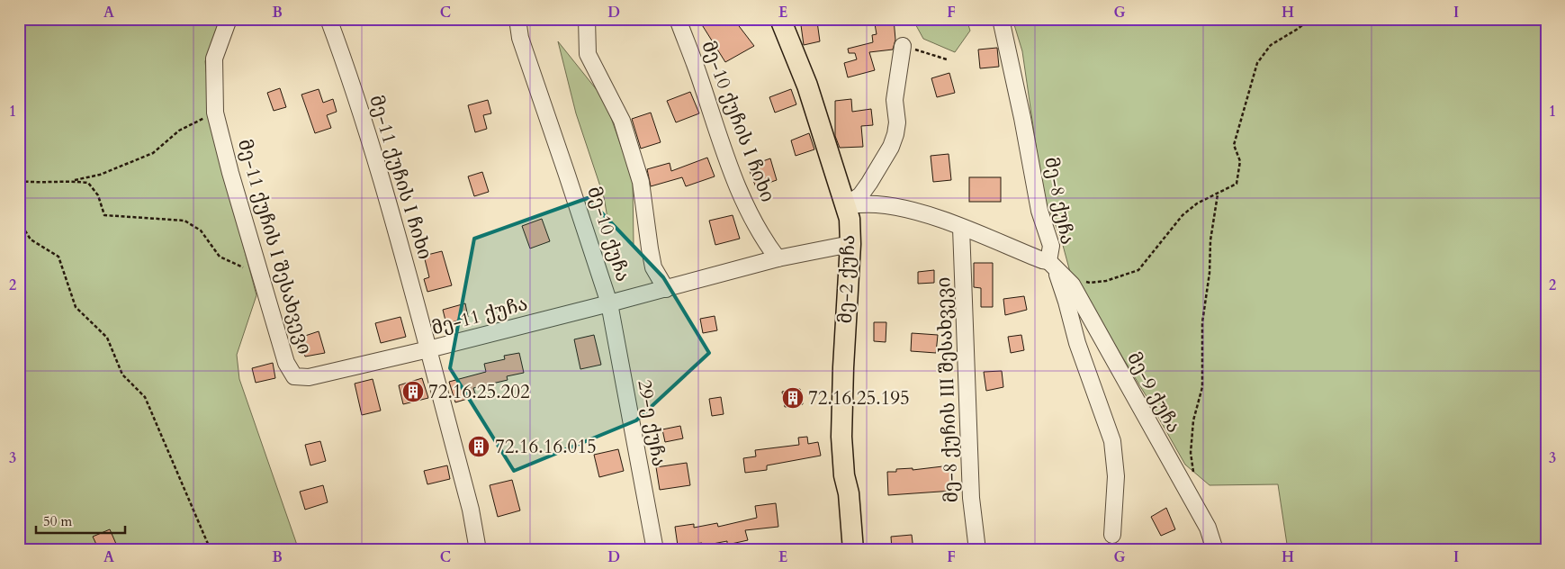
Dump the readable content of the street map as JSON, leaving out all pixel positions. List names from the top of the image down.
{
  "streets": {
    "main road": ["მე-2 ქუჩა"],
    "street": [
      "მე-10 ქუჩის I ჩიხი",
      "მე-11 ქუჩის I ჩიხი",
      "მე-8 ქუჩა",
      "მე-10 ქუჩა",
      "მე-11 ქუჩის I შესახვევი",
      "მე-11 ქუჩა",
      "მე-8 ქუჩის III შესახვევი",
      "მე-9 ქუჩა",
      "29-ე ქუჩა"
    ]
  },
  "crossings": [
    ["მე-10 ქუჩის I ჩიხი", "მე-10 ქუჩა"],
    ["მე-11 ქუჩის I ჩიხი", "მე-11 ქუჩის I შესახვევი"],
    ["მე-11 ქუჩის I ჩიხი", "მე-11 ქუჩა"],
    ["მე-8 ქუჩა", "მე-2 ქუჩა"],
    ["მე-8 ქუჩა", "მე-8 ქუჩის III შესახვევი"],
    ["მე-8 ქუჩა", "მე-9 ქუჩა"],
    ["მე-10 ქუჩა", "მე-2 ქუჩა"],
    ["მე-10 ქუჩა", "მე-11 ქუჩა"],
    ["მე-10 ქუჩა", "29-ე ქუჩა"],
    ["მე-11 ქუჩის I შესახვევი", "მე-11 ქუჩა"],
    ["მე-11 ქუჩა", "29-ე ქუჩა"]
  ],
  "places": {
    "building": ["72.16.25.202", "72.16.25.195", "72.16.16.015"]
  },
  "scale_bar": "50 m",
  "grid": {
    "columns": [
      "A",
      "B",
      "C",
      "D",
      "E",
      "F",
      "G",
      "H",
      "I"
    ],
    "rows": ["1", "2", "3"]
  }
}
